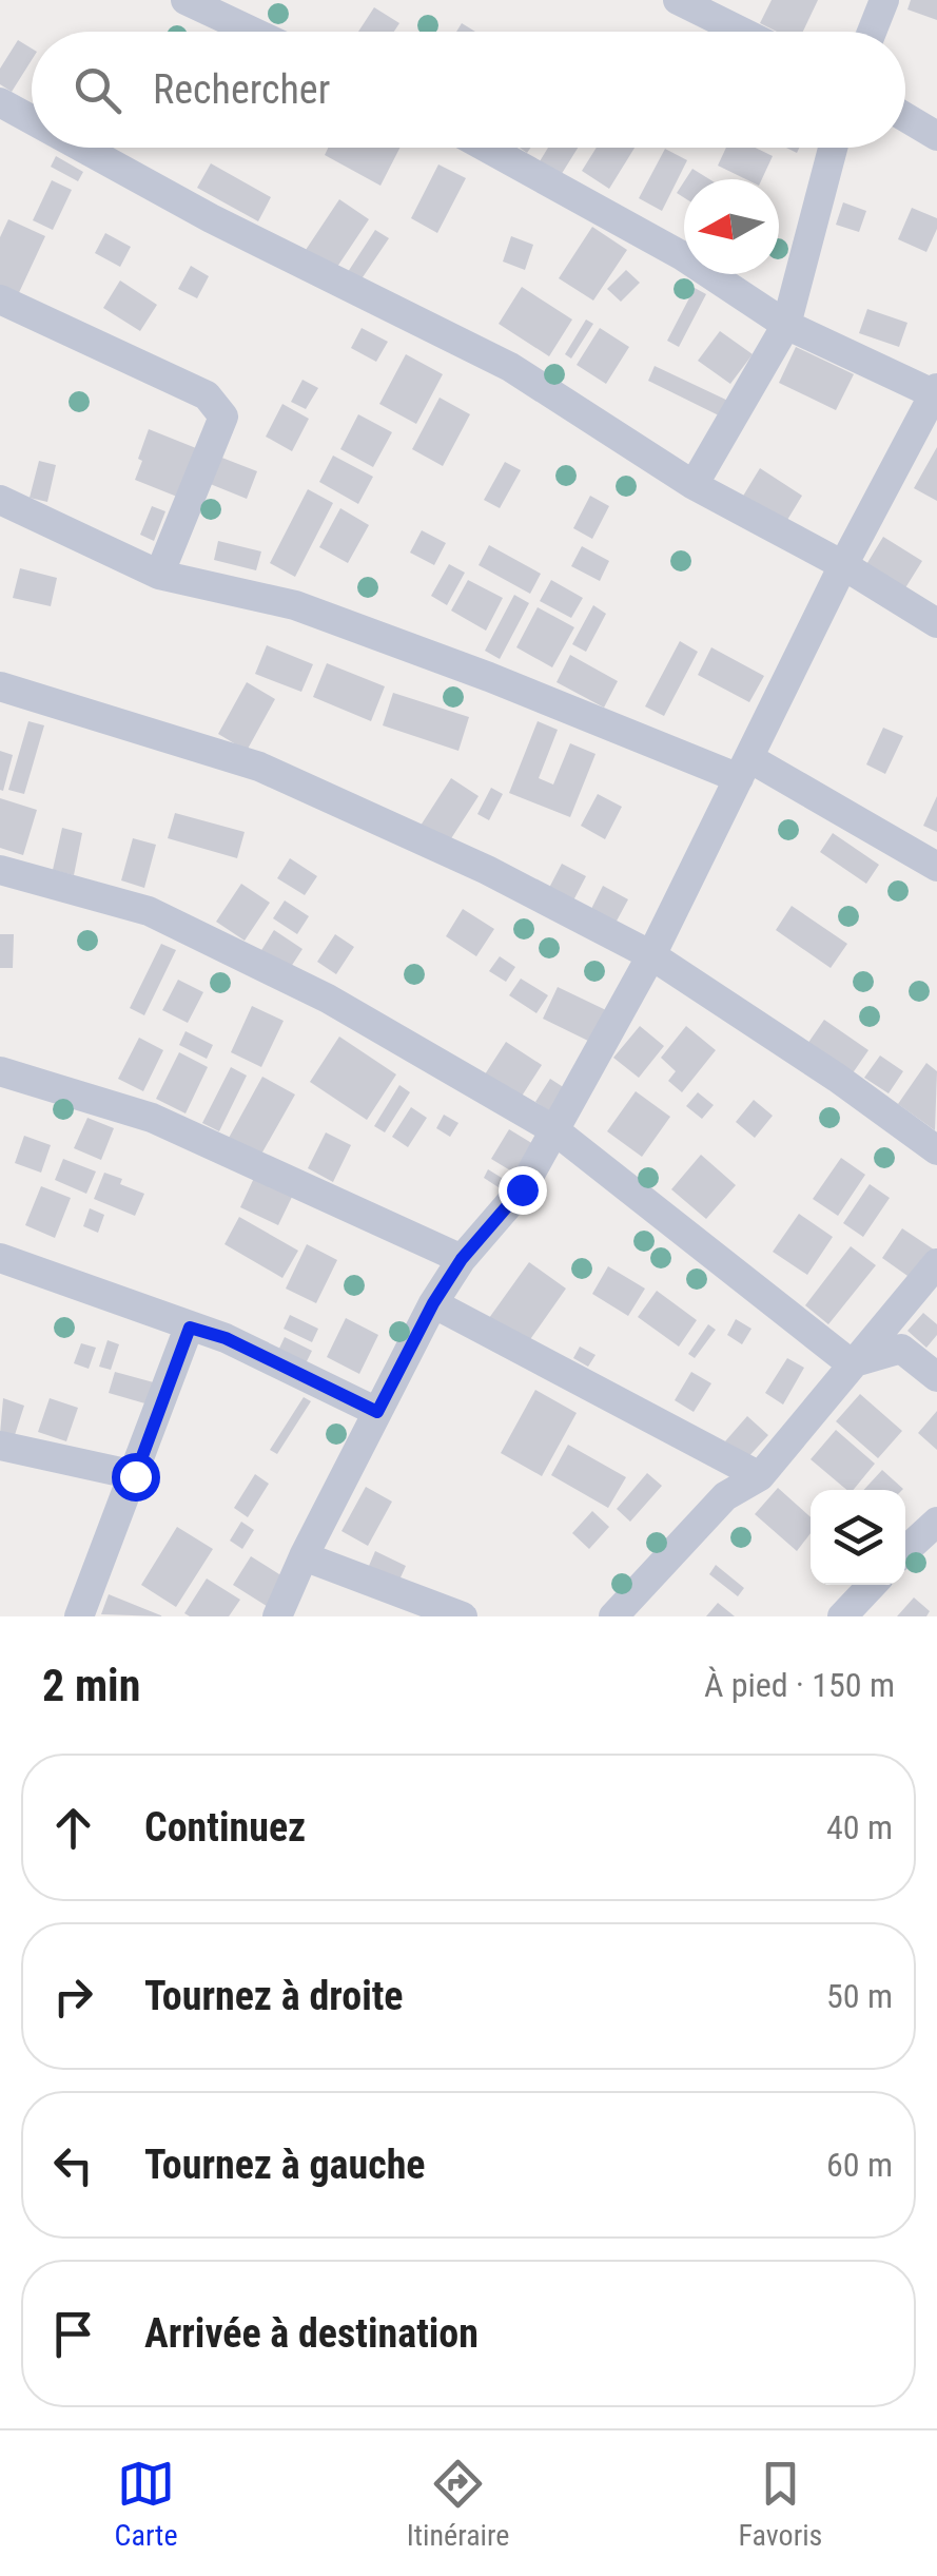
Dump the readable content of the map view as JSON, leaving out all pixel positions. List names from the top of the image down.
{
  "north": "left",
  "page": {
    "search": "Rechercher",
    "heading": ["2 min", "À pied · 150 m"],
    "list": [
      ["Continuez", "40 m"],
      ["Tournez à droite", "50 m"],
      ["Tournez à gauche", "60 m"],
      "Arrivée à destination"
    ],
    "nav": ["Carte", "Itinéraire", "Favoris"]
  }
}
